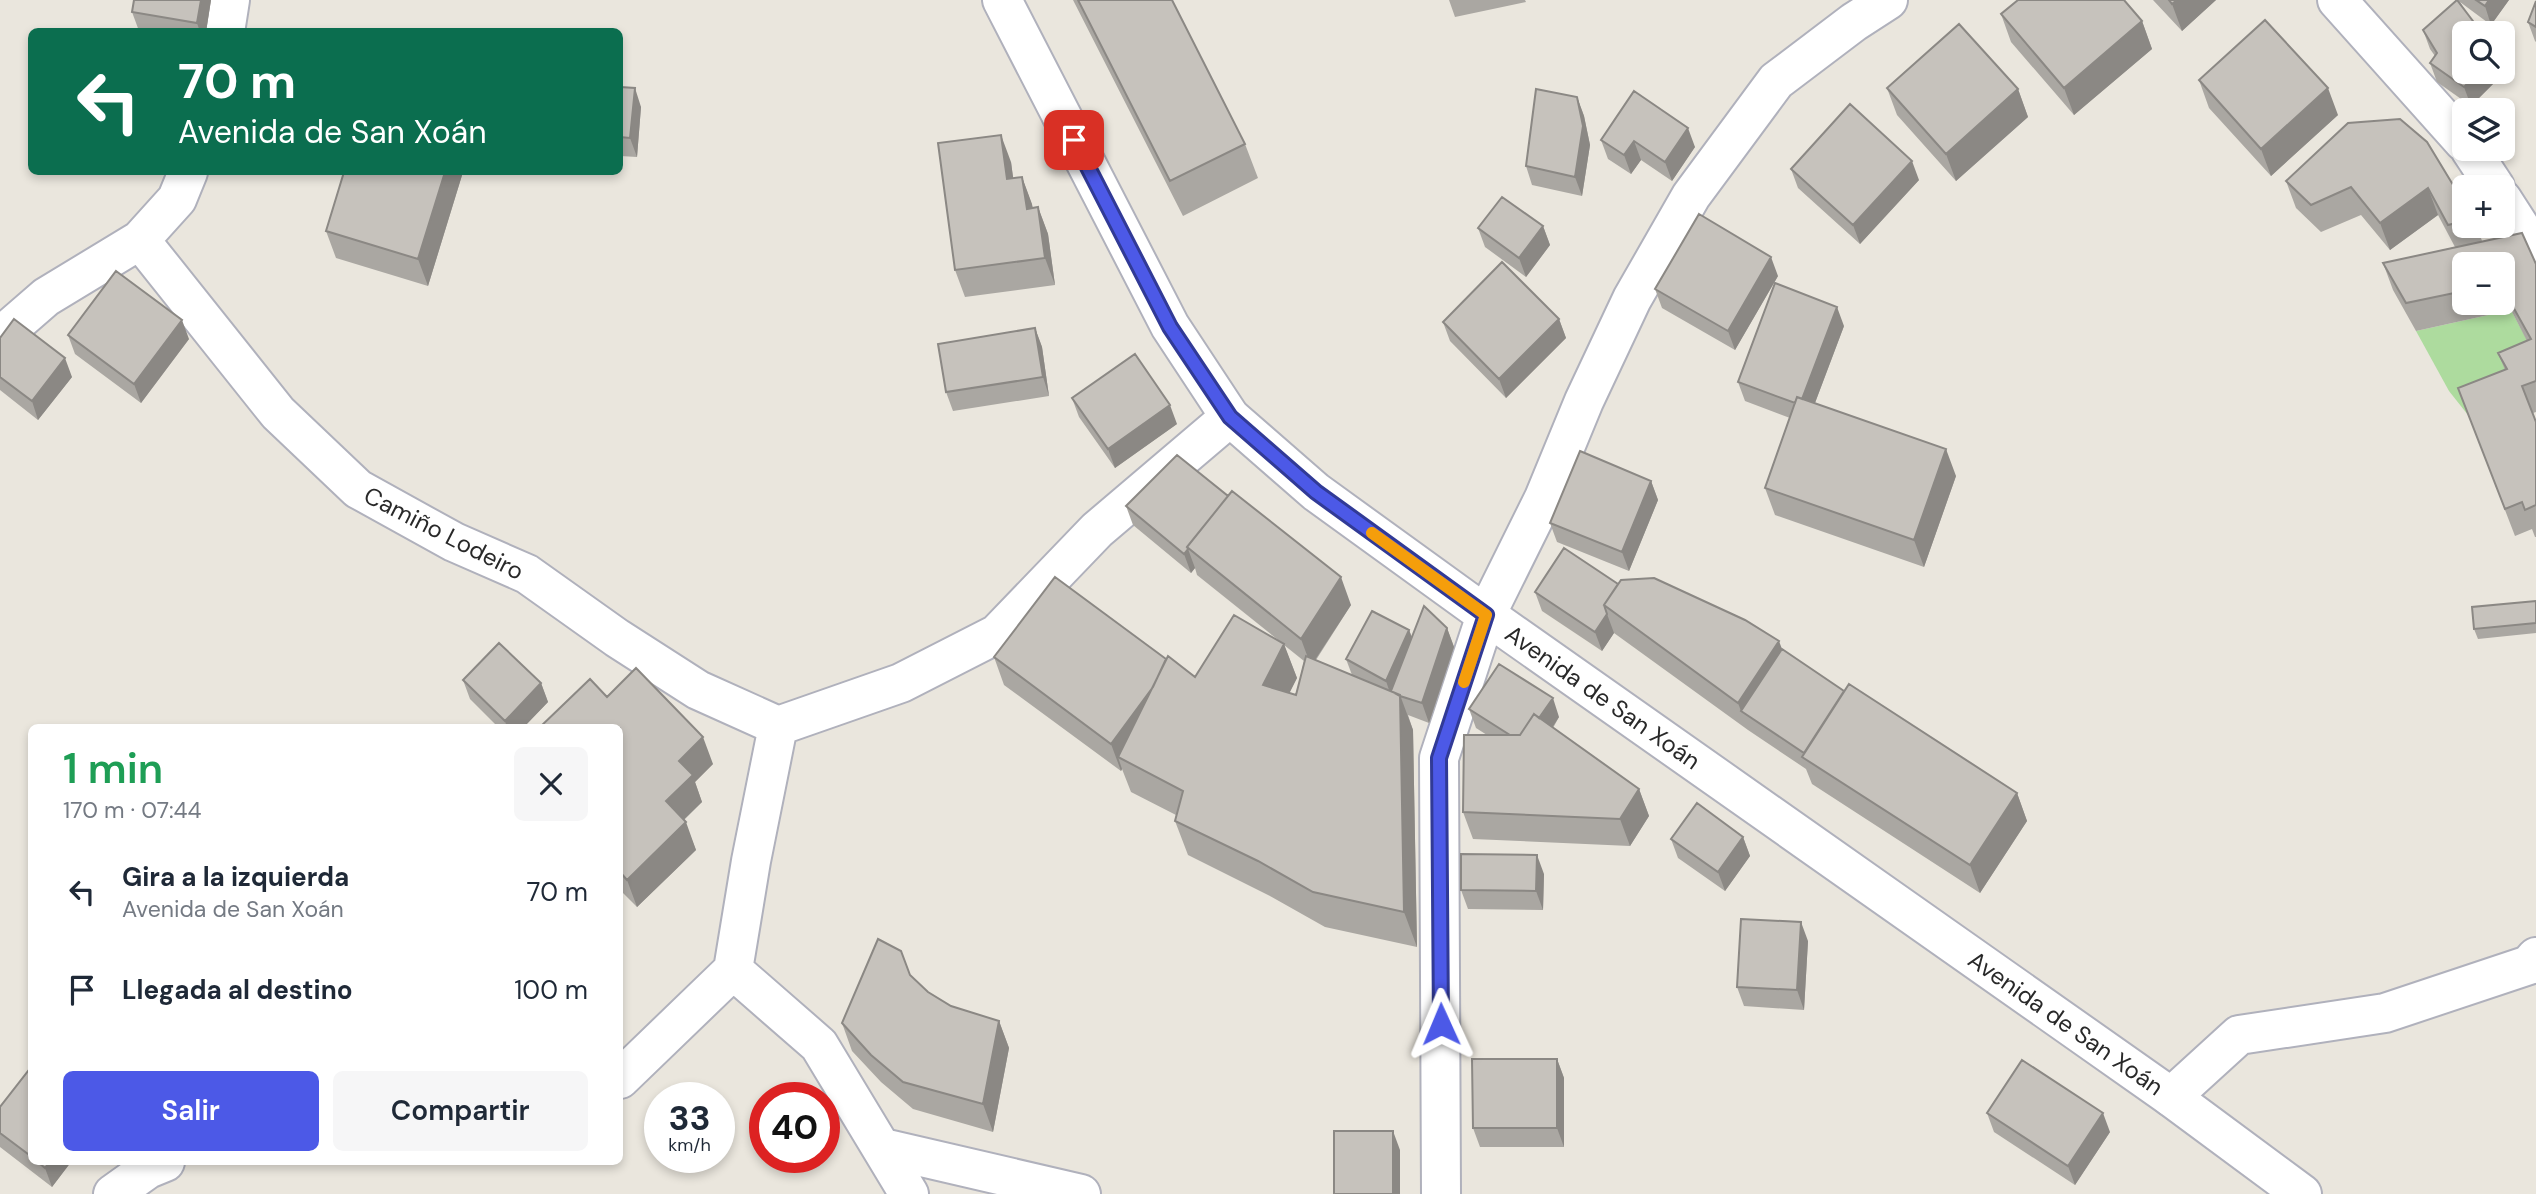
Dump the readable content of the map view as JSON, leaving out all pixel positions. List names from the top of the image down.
{
  "streets": {
    "street": ["Camiño Lodeiro", "Avenida de San Xoán"]
  },
  "page": {
    "map_buttons": ["+", "−"],
    "turn": ["70 m", "Avenida de San Xoán"],
    "heading": ["1 min", "170 m · 07:44"],
    "list": [
      {
        "name": "Gira a la izquierda",
        "note": "Avenida de San Xoán",
        "value": "70 m"
      },
      {
        "name": "Llegada al destino",
        "value": "100 m"
      }
    ],
    "buttons": ["Salir", "Compartir"],
    "speed": "33 km/h",
    "limit": "40"
  }
}
